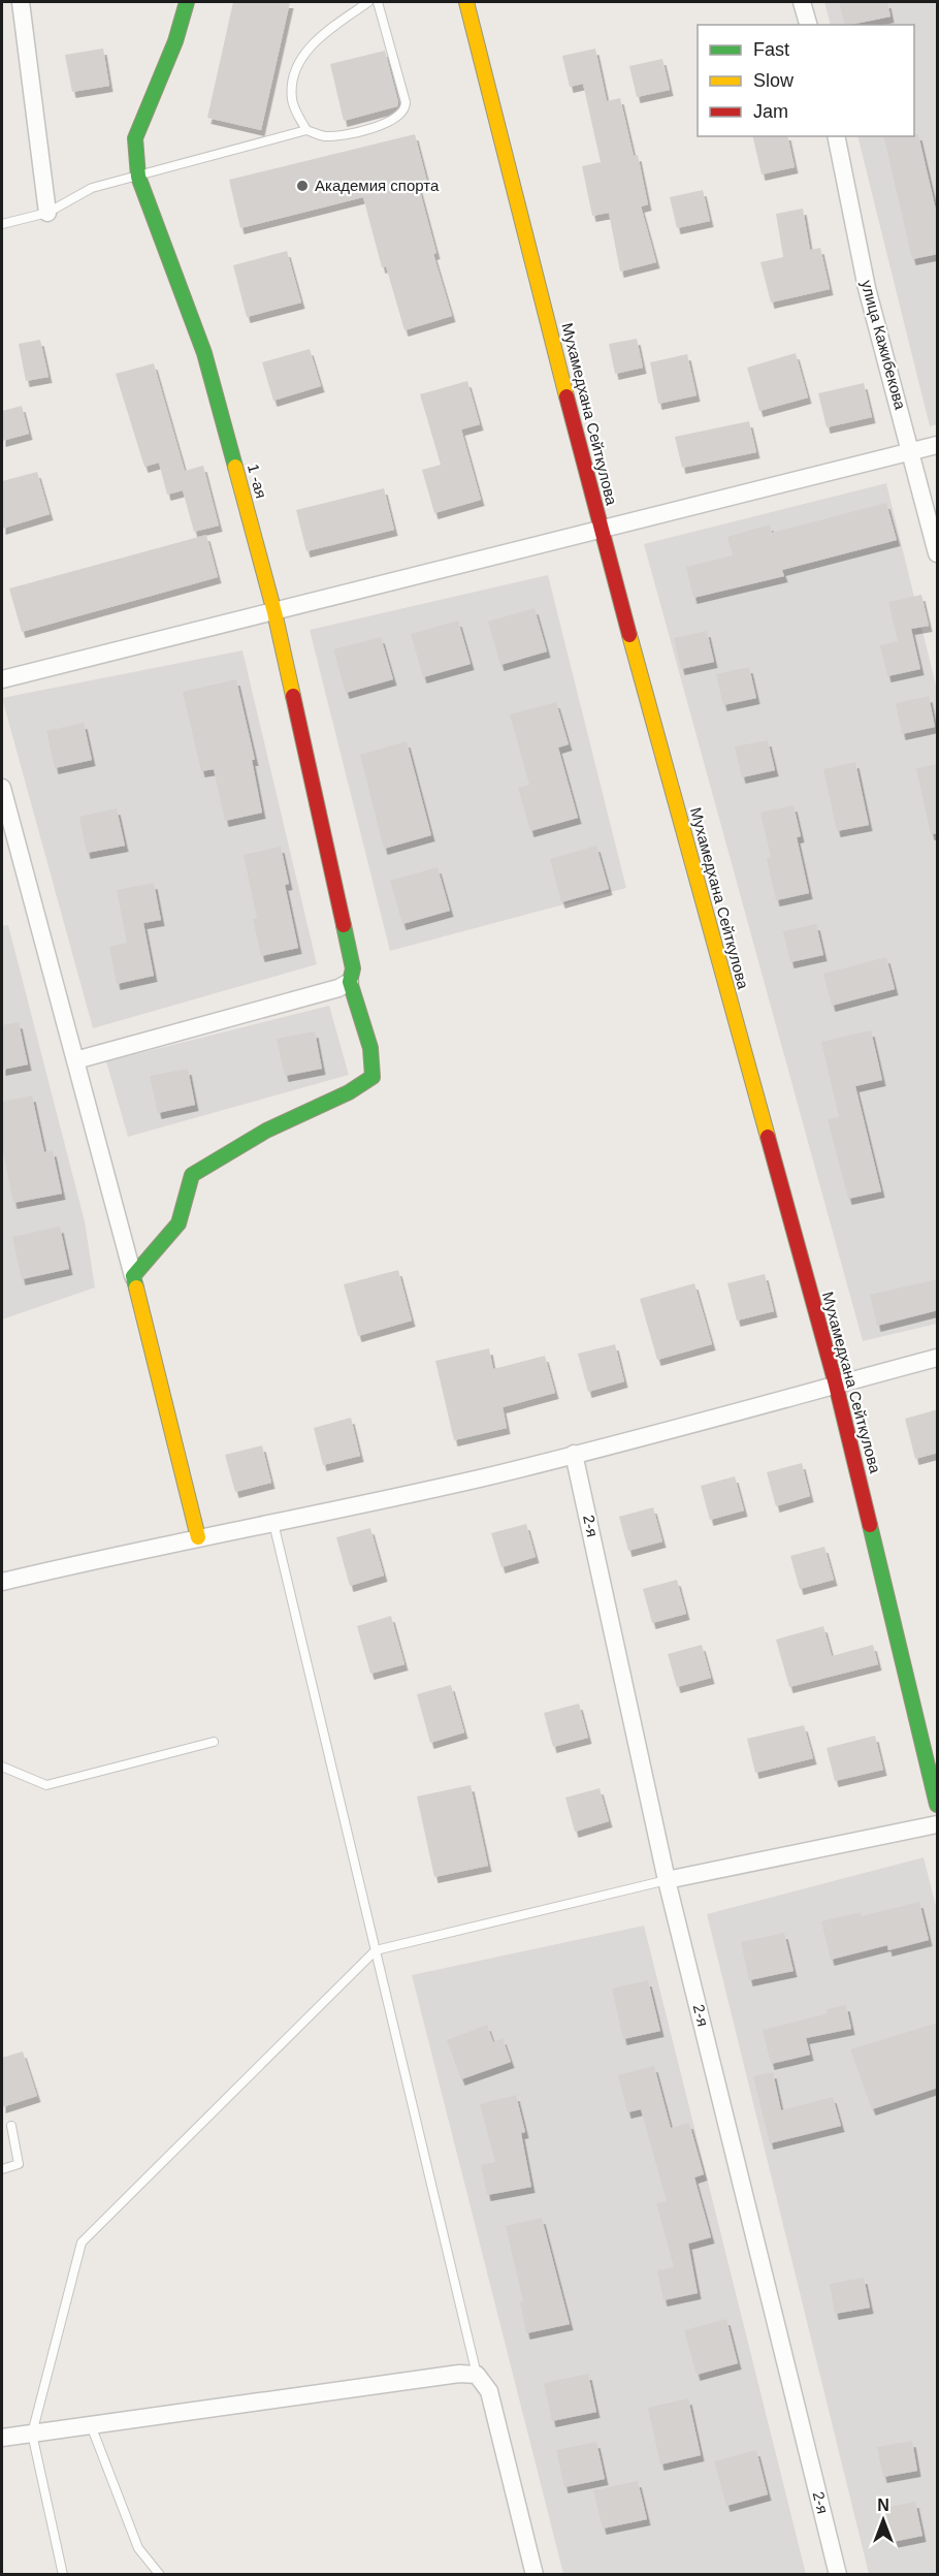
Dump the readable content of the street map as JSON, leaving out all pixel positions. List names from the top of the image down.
{
  "streets": {
    "street": [
      "улица Кажибекова",
      "Мухамедхана Сейткулова",
      "1 -ая",
      "2-я"
    ]
  },
  "places": ["Академия спорта"],
  "legend": ["Fast", "Slow", "Jam"],
  "north": "top"
}
